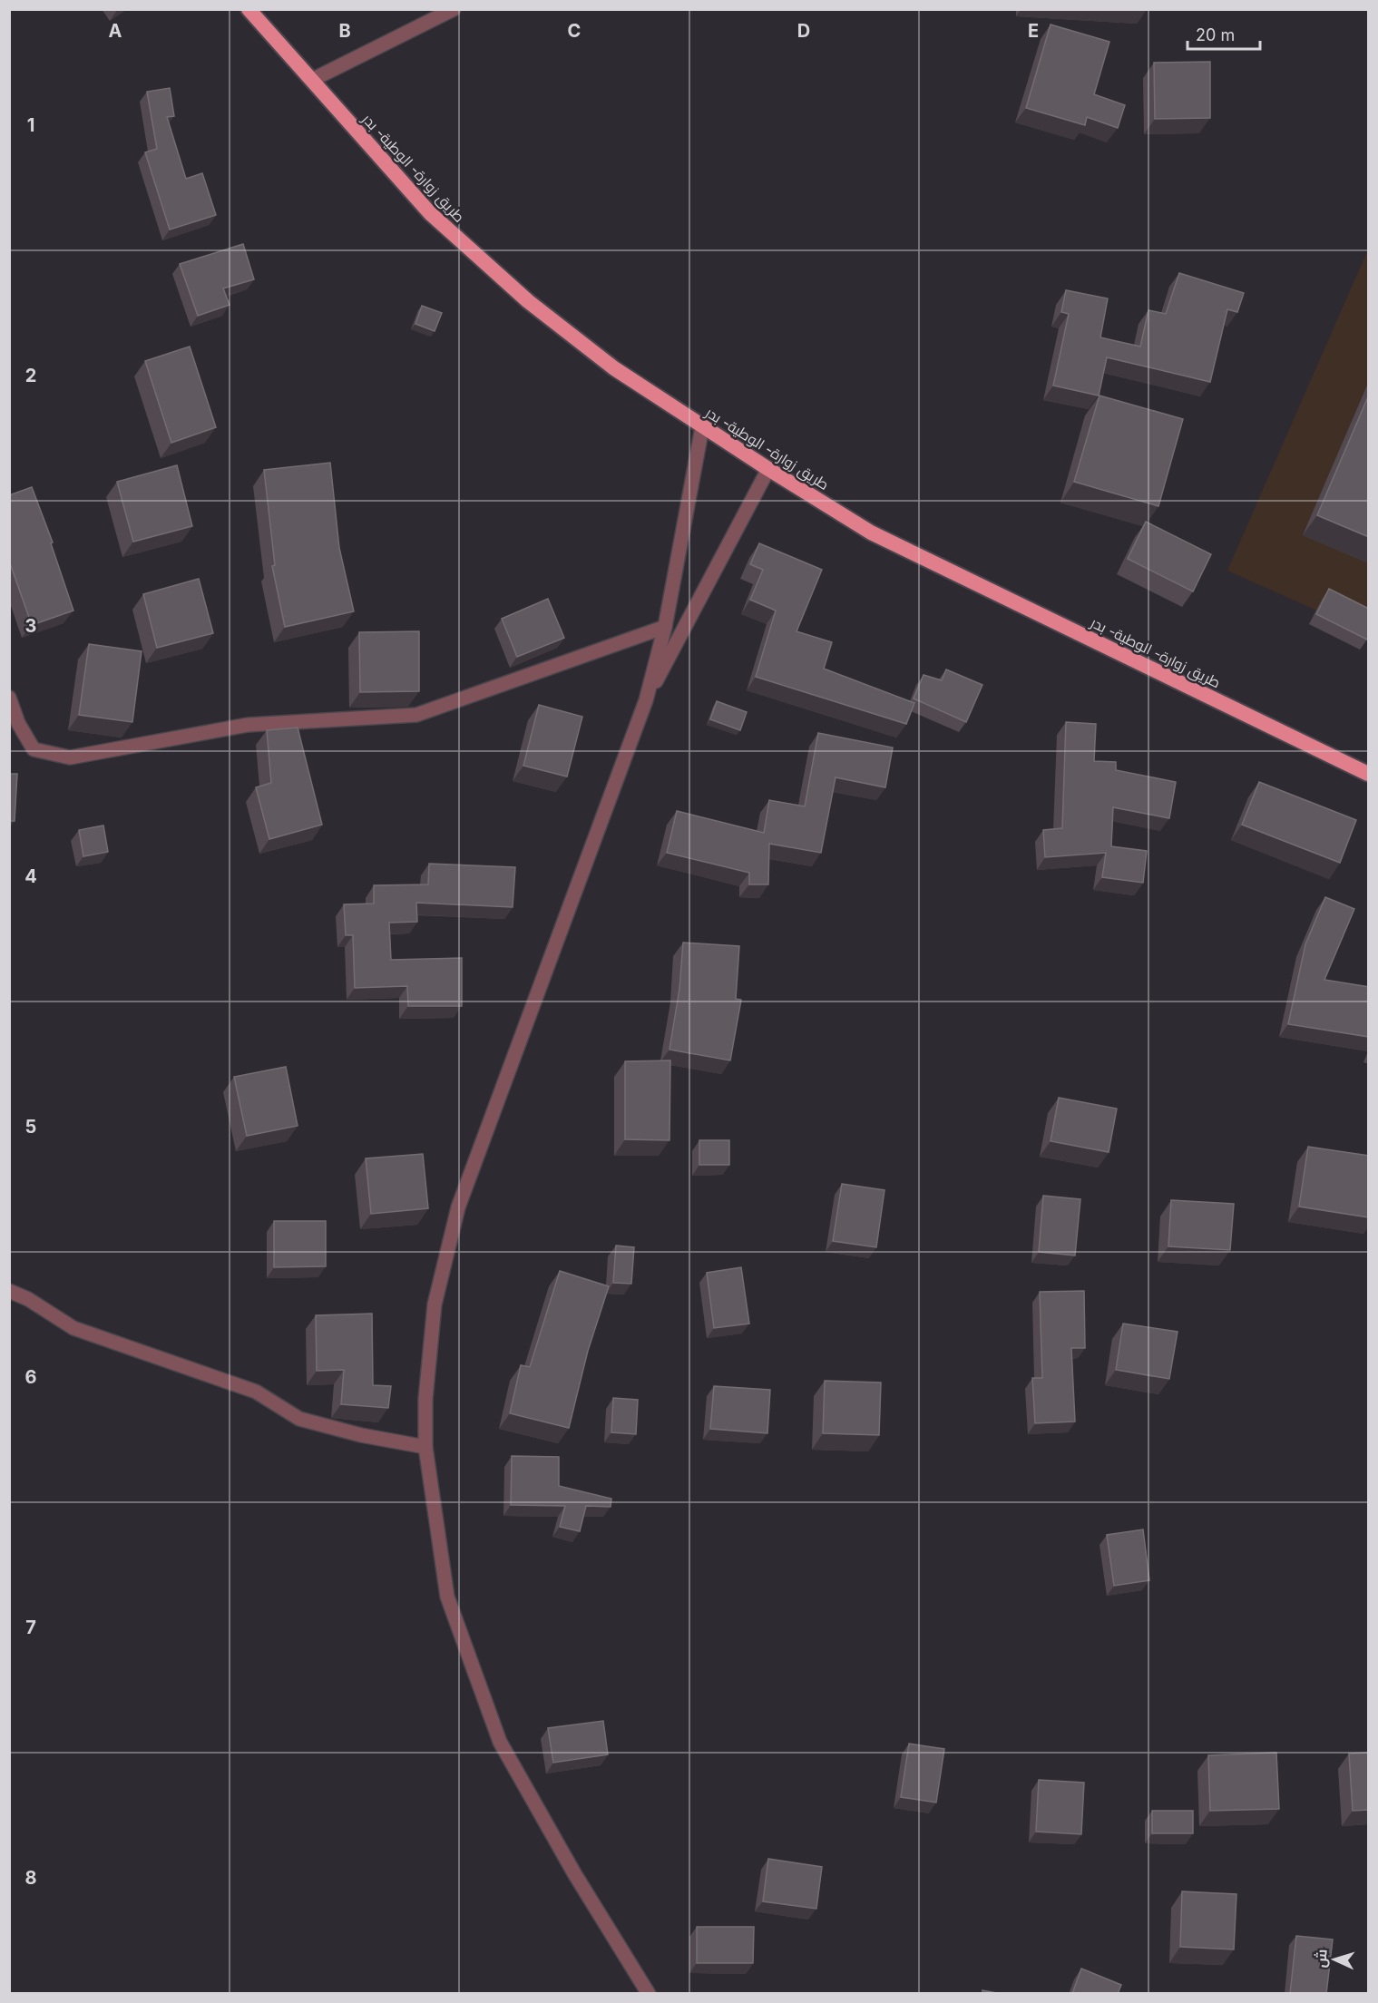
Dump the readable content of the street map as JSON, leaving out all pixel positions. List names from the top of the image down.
{
  "streets": {
    "highway": ["طريق زوارة- الوطية- بدر"]
  },
  "scale_bar": "20 m",
  "north": "left",
  "grid": {
    "columns": [
      "A",
      "B",
      "C",
      "D",
      "E"
    ],
    "rows": [
      "1",
      "2",
      "3",
      "4",
      "5",
      "6",
      "7",
      "8"
    ]
  }
}
